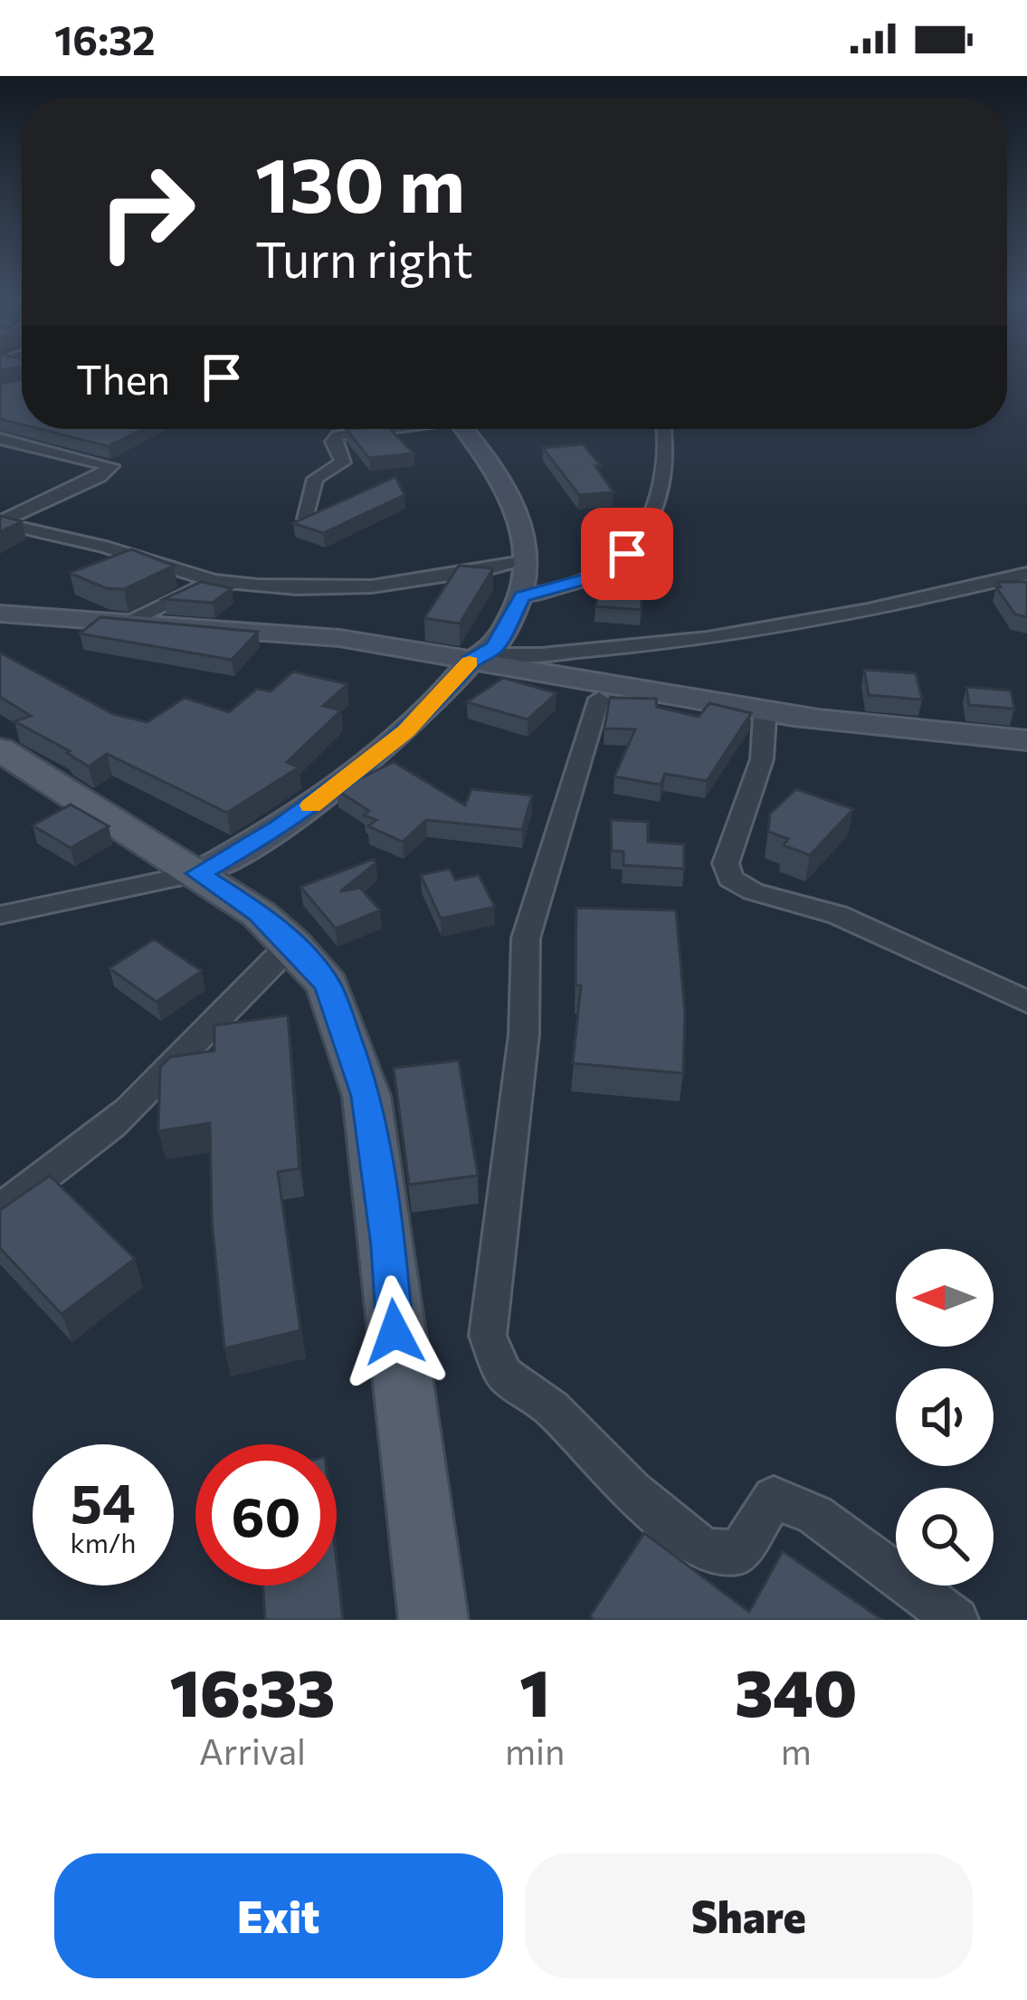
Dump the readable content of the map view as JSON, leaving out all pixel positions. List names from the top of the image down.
{
  "north": "left",
  "page": {
    "status": "16:32",
    "turn": ["130 m", "Turn right"],
    "then": "Then",
    "speed": "54 km/h",
    "limit": "60",
    "eta": [
      "16:33",
      "Arrival",
      "1",
      "min",
      "340",
      "m"
    ],
    "buttons": ["Exit", "Share"]
  }
}
